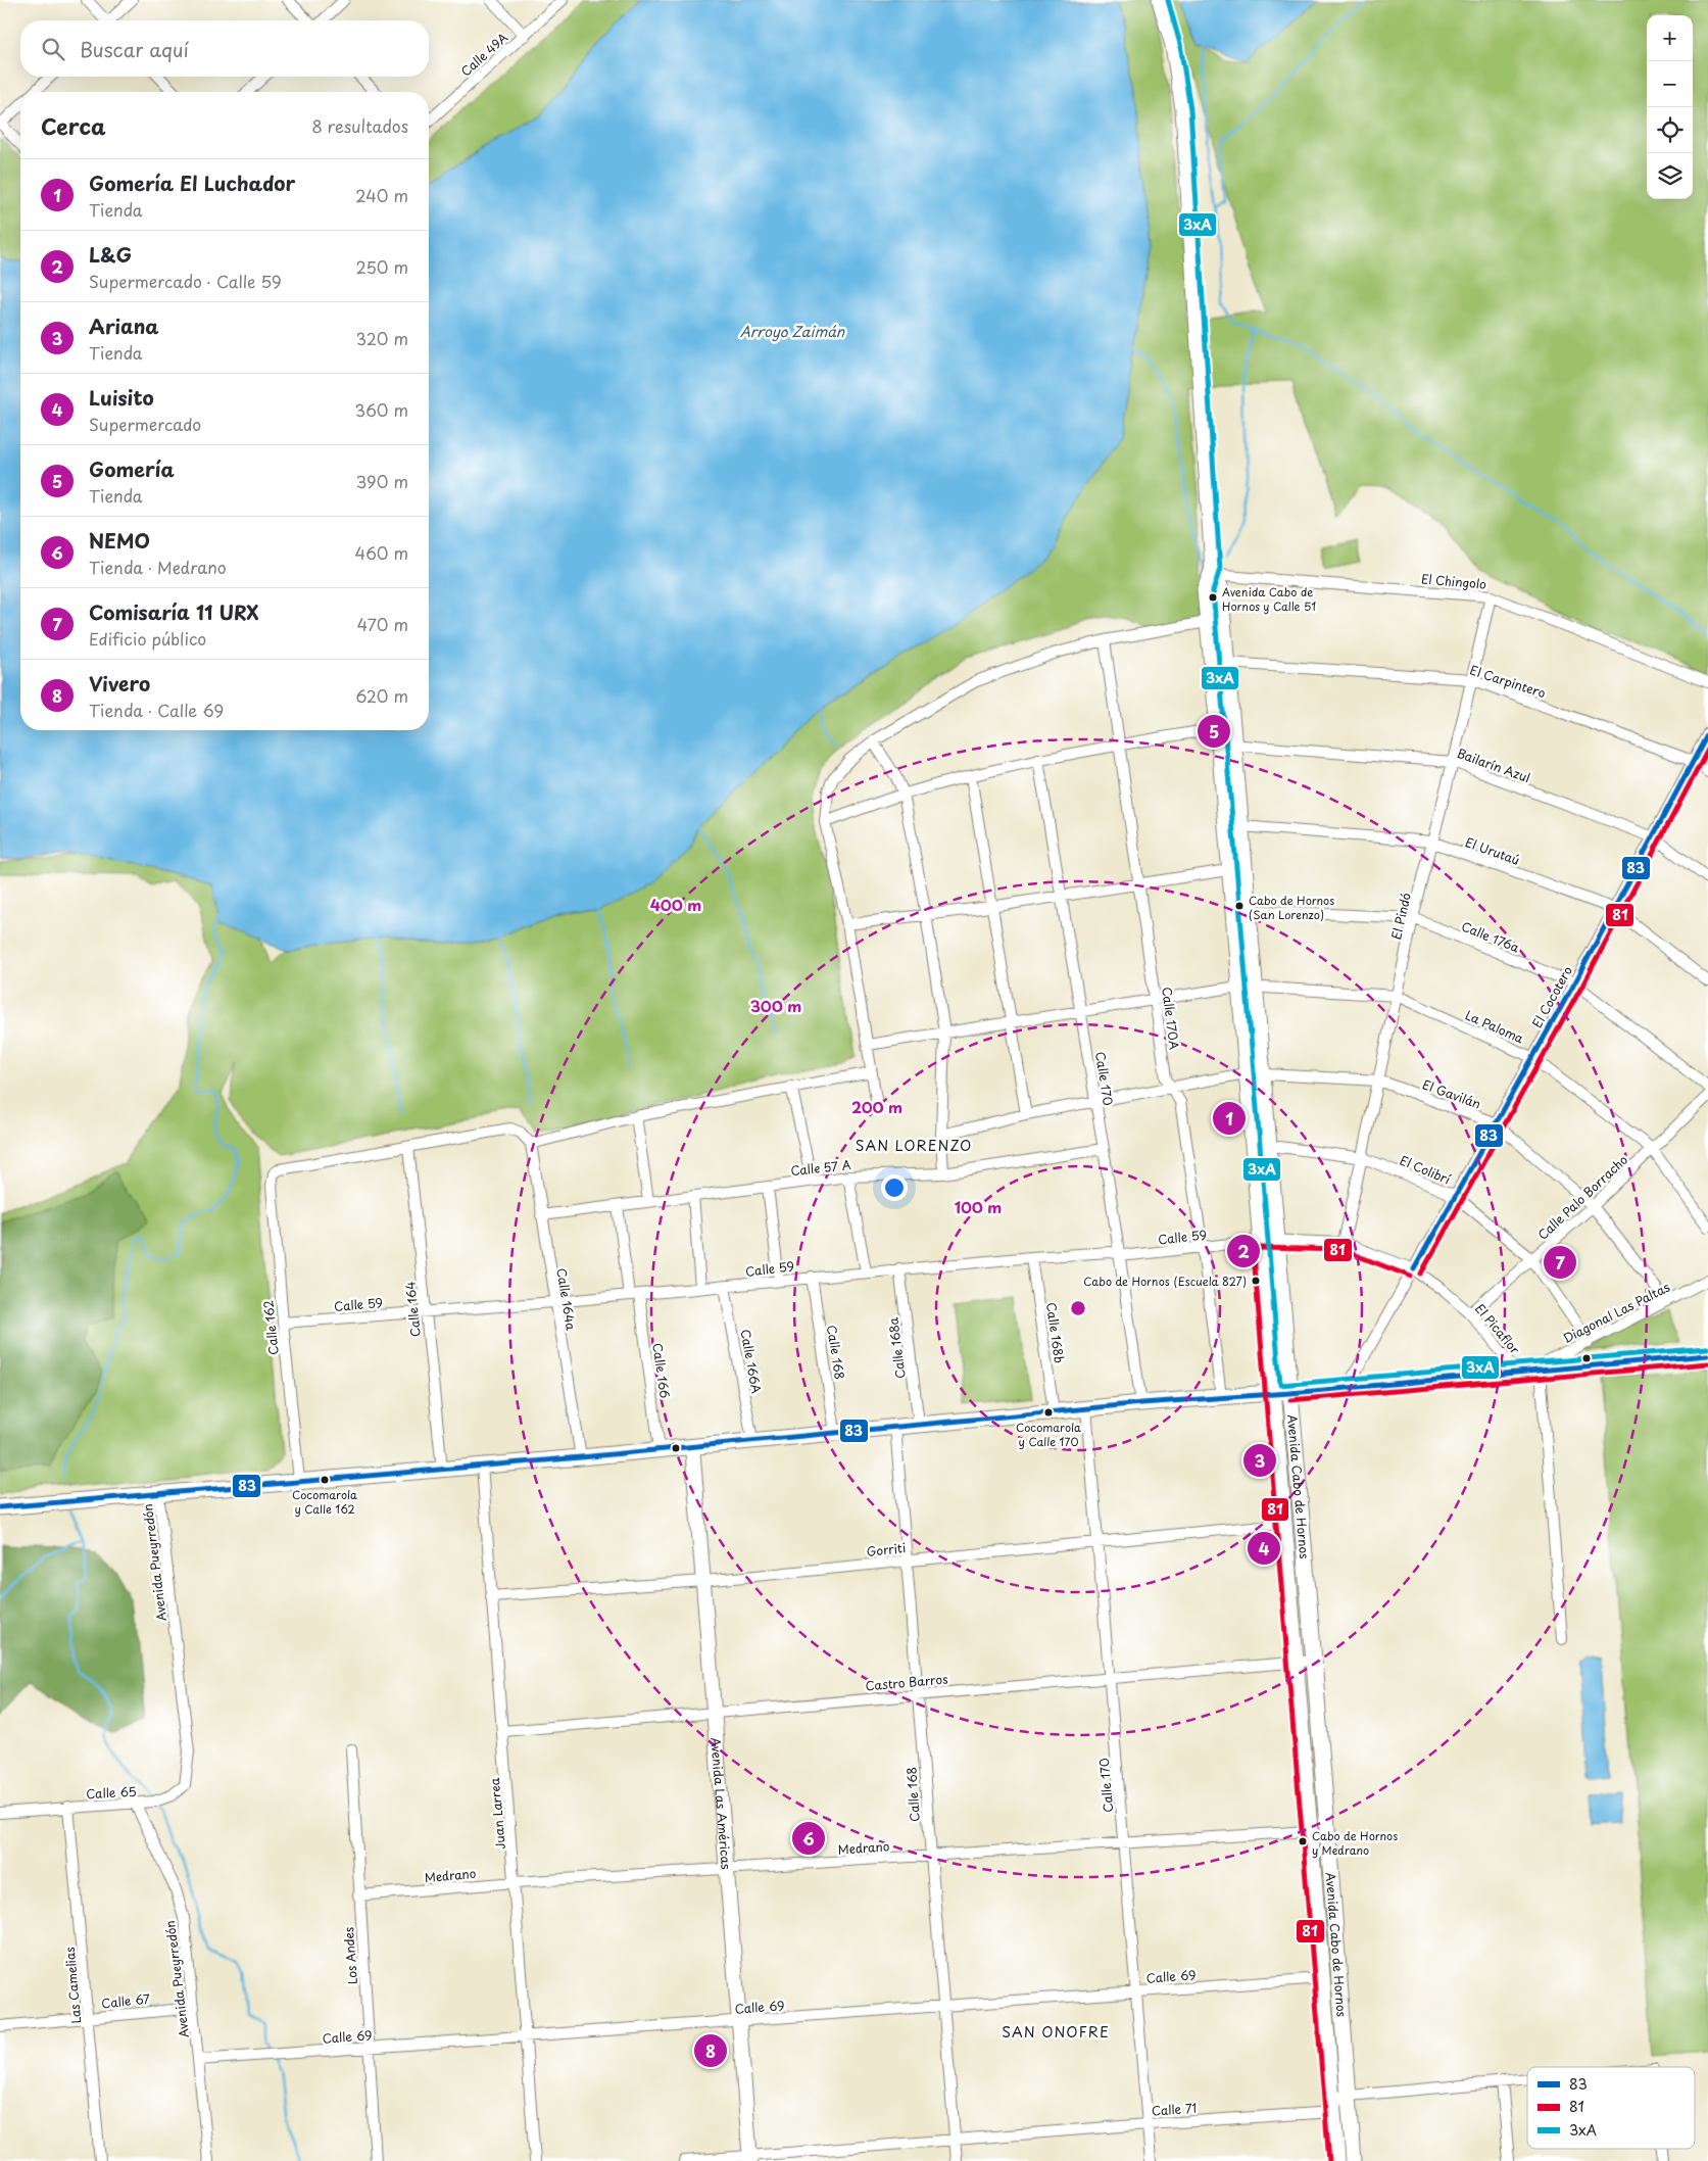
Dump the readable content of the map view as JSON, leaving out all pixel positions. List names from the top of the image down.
{
  "streets": {
    "main road": ["Avenida Cabo de Hornos", "Avenida Las Américas"],
    "street": [
      "Calle 49A",
      "El Chingolo",
      "El Carpintero",
      "Bailarín Azul",
      "El Urutaú",
      "El Pindó",
      "Calle 176a",
      "El Cocotero",
      "Calle 170A",
      "La Paloma",
      "Calle 170",
      "El Gavilán",
      "Calle 57 A",
      "El Colibrí",
      "Calle Palo Borracho",
      "Calle 59",
      "Calle 164a",
      "Calle 164",
      "Diagonal Las Paltas",
      "Calle 162",
      "El Picaflor",
      "Calle 168b",
      "Calle 168a",
      "Calle 168",
      "Calle 166A",
      "Calle 166",
      "Gorriti",
      "Avenida Pueyrredón",
      "Castro Barros",
      "Calle 65",
      "Juan Larrea",
      "Medrano",
      "Los Andes",
      "Calle 69",
      "Las Camelias",
      "Calle 67",
      "Calle 71"
    ]
  },
  "crossings": [
    ["El Chingolo", "El Pindó"],
    ["El Chingolo", "Avenida Cabo de Hornos"],
    ["El Carpintero", "El Pindó"],
    ["El Carpintero", "El Cocotero"],
    ["El Carpintero", "Avenida Cabo de Hornos"],
    ["Bailarín Azul", "El Pindó"],
    ["Bailarín Azul", "El Cocotero"],
    ["Bailarín Azul", "Calle 170A"],
    ["Bailarín Azul", "Calle 170"],
    ["Bailarín Azul", "Avenida Cabo de Hornos"],
    ["El Urutaú", "El Pindó"],
    ["El Urutaú", "El Cocotero"],
    ["El Urutaú", "Avenida Cabo de Hornos"],
    ["El Pindó", "Calle 176a"],
    ["El Pindó", "La Paloma"],
    ["El Pindó", "El Gavilán"],
    ["El Pindó", "El Colibrí"],
    ["El Pindó", "El Picaflor"],
    ["Calle 176a", "El Cocotero"],
    ["Calle 176a", "Avenida Cabo de Hornos"],
    ["El Cocotero", "La Paloma"],
    ["El Cocotero", "El Gavilán"],
    ["El Cocotero", "El Colibrí"],
    ["El Cocotero", "El Picaflor"],
    ["Calle 170A", "El Gavilán"],
    ["Calle 170A", "Calle 59"],
    ["La Paloma", "Calle Palo Borracho"],
    ["Calle 170", "El Gavilán"],
    ["Calle 170", "Calle 57 A"],
    ["Calle 170", "Calle 59"],
    ["Calle 170", "Gorriti"],
    ["Calle 170", "Castro Barros"],
    ["Calle 170", "Medrano"],
    ["Calle 170", "Calle 69"],
    ["Calle 170", "Calle 71"],
    ["El Gavilán", "Calle Palo Borracho"],
    ["El Gavilán", "Diagonal Las Paltas"],
    ["El Gavilán", "Avenida Cabo de Hornos"],
    ["Calle 57 A", "Calle 164a"],
    ["Calle 57 A", "Calle 166"],
    ["El Colibrí", "Calle Palo Borracho"],
    ["El Colibrí", "Diagonal Las Paltas"],
    ["Calle Palo Borracho", "El Picaflor"],
    ["Calle 59", "Calle 164a"],
    ["Calle 59", "Calle 164"],
    ["Calle 59", "Calle 162"],
    ["Calle 59", "El Picaflor"],
    ["Calle 59", "Calle 168b"],
    ["Calle 59", "Calle 168a"],
    ["Calle 59", "Calle 168"],
    ["Calle 59", "Calle 166A"],
    ["Calle 59", "Calle 166"],
    ["Calle 59", "Avenida Cabo de Hornos"],
    ["Calle 164", "Calle 162"],
    ["El Picaflor", "Avenida Cabo de Hornos"],
    ["Calle 168", "Gorriti"],
    ["Calle 168", "Castro Barros"],
    ["Calle 168", "Medrano"],
    ["Calle 168", "Calle 69"],
    ["Calle 168", "Calle 71"],
    ["Avenida Cabo de Hornos", "Gorriti"],
    ["Avenida Cabo de Hornos", "Castro Barros"],
    ["Avenida Cabo de Hornos", "Medrano"],
    ["Avenida Cabo de Hornos", "Calle 69"],
    ["Avenida Cabo de Hornos", "Calle 71"],
    ["Gorriti", "Avenida Las Américas"],
    ["Gorriti", "Juan Larrea"],
    ["Avenida Pueyrredón", "Calle 65"],
    ["Avenida Pueyrredón", "Calle 69"],
    ["Avenida Pueyrredón", "Calle 67"],
    ["Castro Barros", "Avenida Las Américas"],
    ["Castro Barros", "Juan Larrea"],
    ["Calle 65", "Las Camelias"],
    ["Avenida Las Américas", "Medrano"],
    ["Avenida Las Américas", "Calle 69"],
    ["Avenida Las Américas", "Calle 71"],
    ["Juan Larrea", "Medrano"],
    ["Juan Larrea", "Calle 69"],
    ["Medrano", "Los Andes"],
    ["Los Andes", "Calle 69"],
    ["Las Camelias", "Calle 67"]
  ],
  "districts": ["SAN LORENZO", "SAN ONOFRE"],
  "water": ["Arroyo Zaimán"],
  "places": [
    "Avenida Cabo de Hornos y Calle 51",
    "Cabo de Hornos (San Lorenzo)",
    "Cabo de Hornos (Escuela 827)",
    "Cocomarola y Calle 170",
    "Cocomarola y Calle 162",
    "Cabo de Hornos y Medrano"
  ],
  "lines": ["transit line 3xA", "transit line 83", "transit line 81"],
  "legend": ["83", "81", "3xA"],
  "page": {
    "map_buttons": ["+", "−"],
    "search": "Buscar aquí",
    "heading": ["Cerca", "8 resultados"],
    "list": [
      {
        "mark": "1",
        "name": "Gomería El Luchador",
        "note": "Tienda",
        "value": "240 m"
      },
      {
        "mark": "2",
        "name": "L&G",
        "note": "Supermercado · Calle 59",
        "value": "250 m"
      },
      {
        "mark": "3",
        "name": "Ariana",
        "note": "Tienda",
        "value": "320 m"
      },
      {
        "mark": "4",
        "name": "Luisito",
        "note": "Supermercado",
        "value": "360 m"
      },
      {
        "mark": "5",
        "name": "Gomería",
        "note": "Tienda",
        "value": "390 m"
      },
      {
        "mark": "6",
        "name": "NEMO",
        "note": "Tienda · Medrano",
        "value": "460 m"
      },
      {
        "mark": "7",
        "name": "Comisaría 11 URX",
        "note": "Edificio público",
        "value": "470 m"
      },
      {
        "mark": "8",
        "name": "Vivero",
        "note": "Tienda · Calle 69",
        "value": "620 m"
      }
    ],
    "pins": [
      "5",
      "1",
      "2",
      "7",
      "3",
      "4",
      "6",
      "8"
    ]
  },
  "rings": [
    "400 m",
    "300 m",
    "200 m",
    "100 m"
  ]
}
